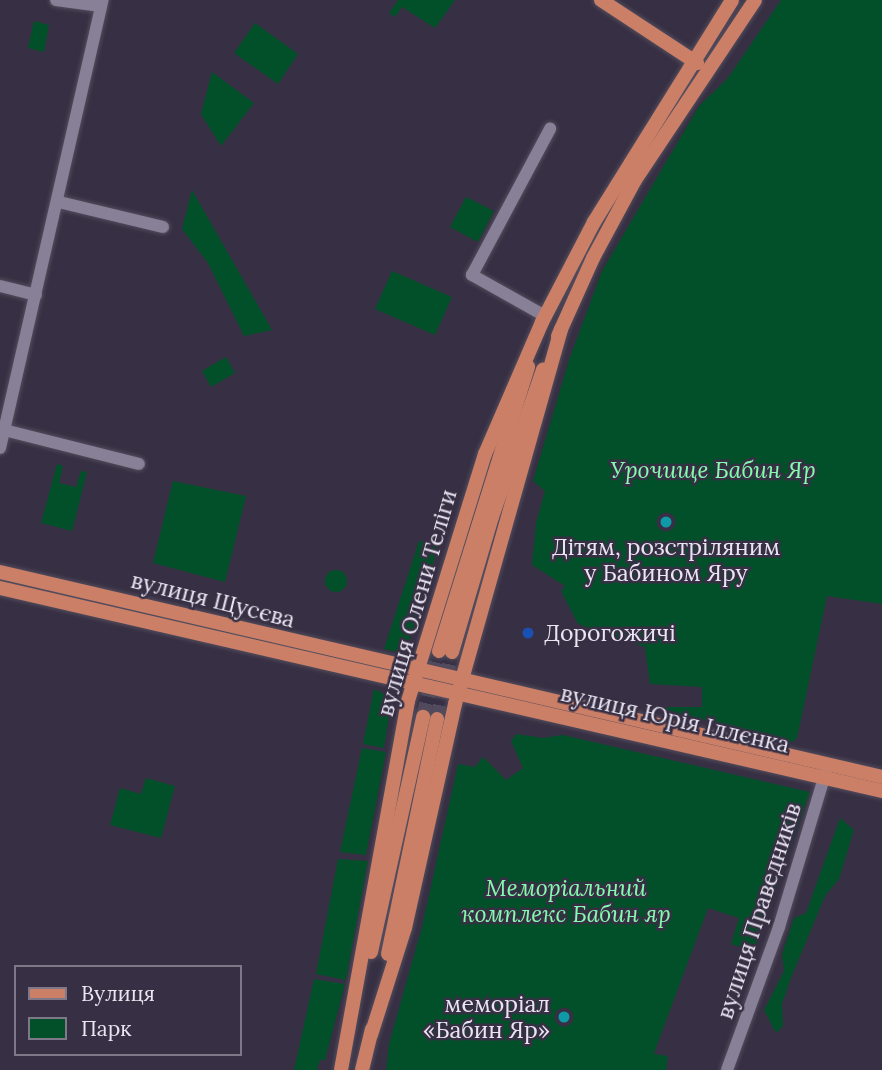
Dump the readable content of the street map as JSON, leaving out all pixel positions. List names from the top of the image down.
{
  "streets": {
    "main road": ["вулиця Щусєва", "вулиця Олени Теліги", "вулиця Юрія Іллєнка"],
    "street": ["вулиця Праведників"]
  },
  "crossings": [
    ["вулиця Щусєва", "вулиця Олени Теліги"],
    ["вулиця Щусєва", "вулиця Юрія Іллєнка"],
    ["вулиця Олени Теліги", "вулиця Юрія Іллєнка"],
    ["вулиця Юрія Іллєнка", "вулиця Праведників"]
  ],
  "parks": ["Урочище Бабин Яр", "Меморіальний комплекс Бабин яр"],
  "places": ["Дітям, розстріляним у Бабином Яру", "Дорогожичі", "меморіал «Бабин Яр»"],
  "legend": ["Вулиця", "Парк"]
}
